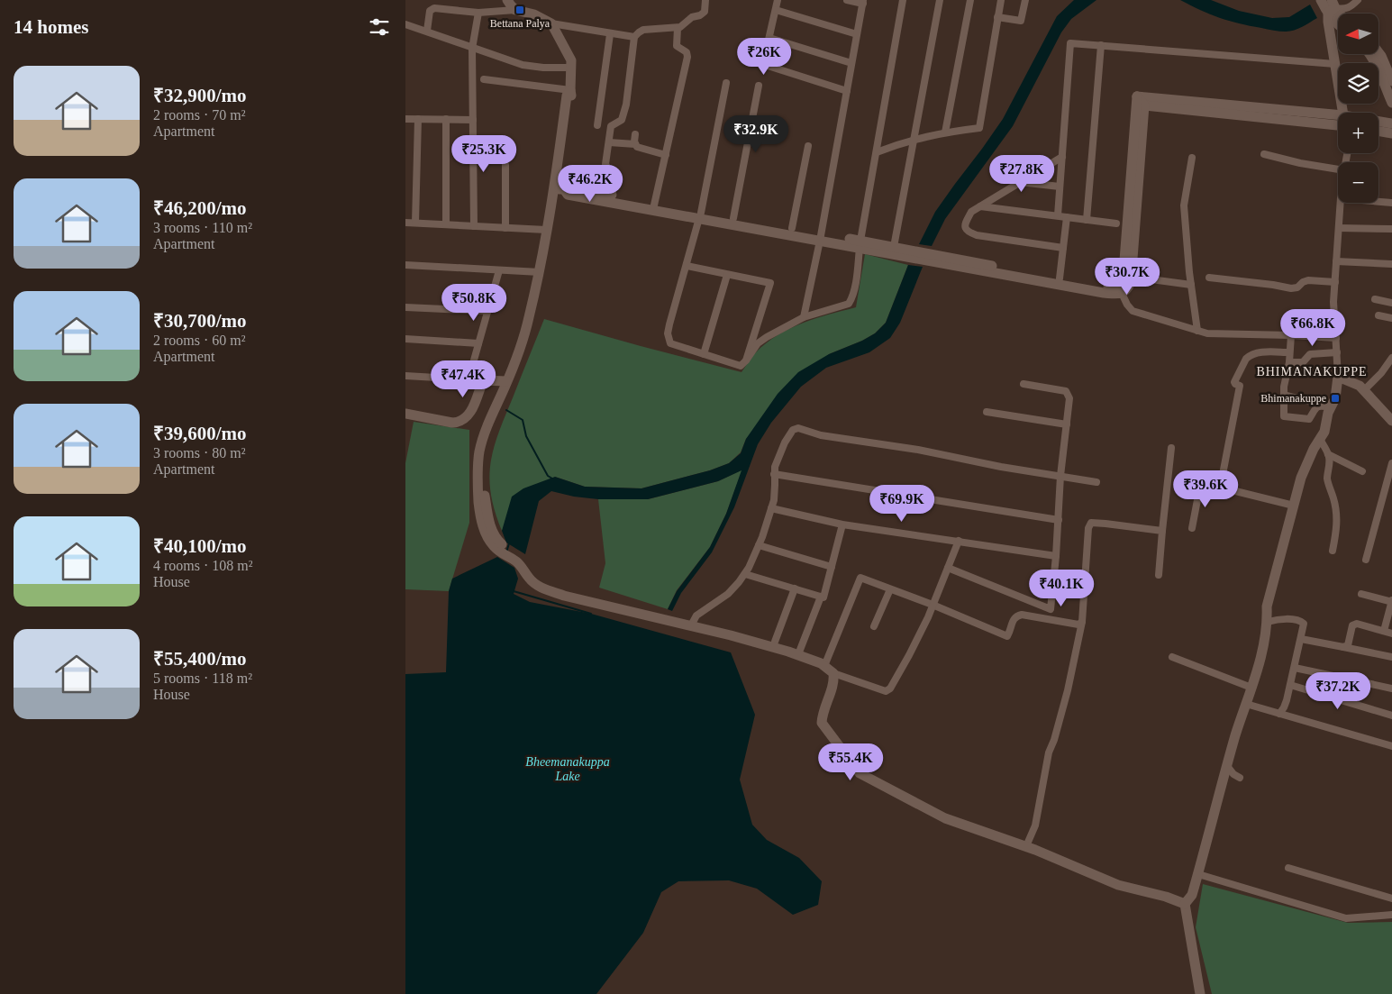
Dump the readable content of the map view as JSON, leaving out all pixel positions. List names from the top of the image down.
{
  "districts": ["BHIMANAKUPPE"],
  "water": ["Bheemanakuppa Lake"],
  "places": {
    "transit": ["Bettana Palya", "Bhimanakuppe"]
  },
  "north": "left",
  "page": {
    "heading": "14 homes",
    "map_buttons": ["+", "−"],
    "price": [
      "₹26K",
      "₹32.9K",
      "₹25.3K",
      "₹27.8K",
      "₹46.2K",
      "₹30.7K",
      "₹50.8K",
      "₹66.8K",
      "₹47.4K",
      "₹39.6K",
      "₹69.9K",
      "₹40.1K",
      "₹37.2K",
      "₹55.4K"
    ],
    "list": [
      {
        "name": "₹32,900/mo",
        "note": "2 rooms · 70 m² · Apartment"
      },
      {
        "name": "₹46,200/mo",
        "note": "3 rooms · 110 m² · Apartment"
      },
      {
        "name": "₹30,700/mo",
        "note": "2 rooms · 60 m² · Apartment"
      },
      {
        "name": "₹39,600/mo",
        "note": "3 rooms · 80 m² · Apartment"
      },
      {
        "name": "₹40,100/mo",
        "note": "4 rooms · 108 m² · House"
      },
      {
        "name": "₹55,400/mo",
        "note": "5 rooms · 118 m² · House"
      }
    ]
  }
}
